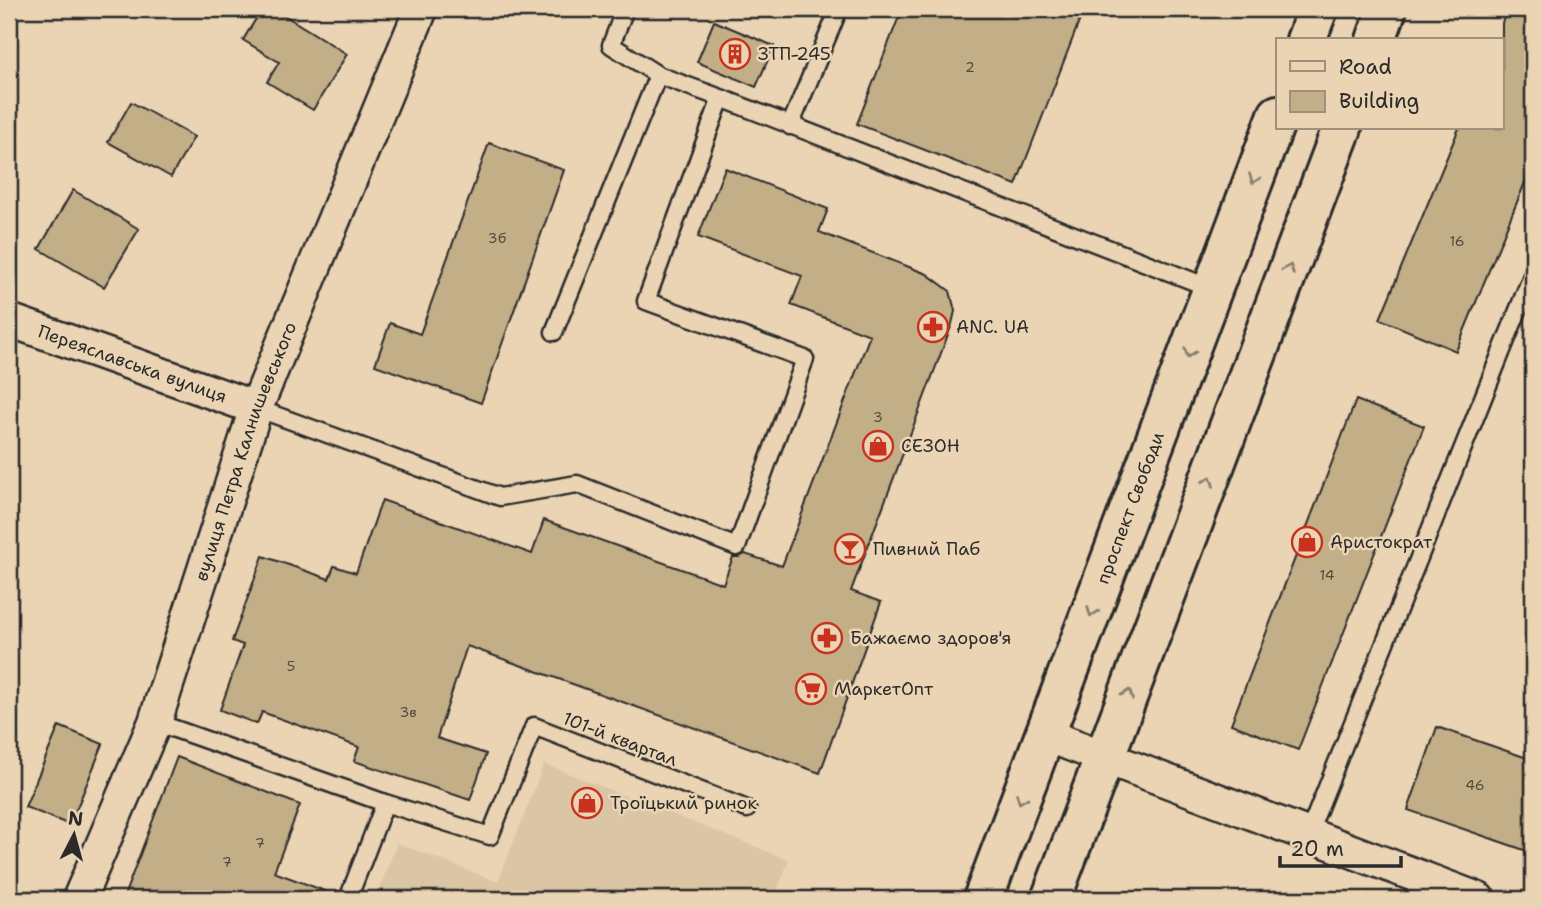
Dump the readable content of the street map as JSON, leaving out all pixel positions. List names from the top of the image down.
{
  "streets": {
    "highway": ["проспект Свободи"],
    "street": ["Переяславська вулиця", "вулиця Петра Калнишевського"],
    "lane": ["101-й квартал"]
  },
  "crossings": [
    ["Переяславська вулиця", "вулиця Петра Калнишевського"]
  ],
  "places": {
    "building": ["ЗТП-245"],
    "pharmacy": ["ANC. UA", "Бажаємо здоров'я"],
    "shop": ["СЕЗОН", "Аристократ", "Троїцький ринок"],
    "bar": ["Пивний Паб"],
    "supermarket": ["МаркетОпт"]
  },
  "house_numbers": [
    "2",
    "3б",
    "16",
    "3",
    "14",
    "5",
    "3в",
    "46",
    "7",
    "7"
  ],
  "legend": ["Road", "Building"],
  "scale_bar": "20 m",
  "north": "top"
}
